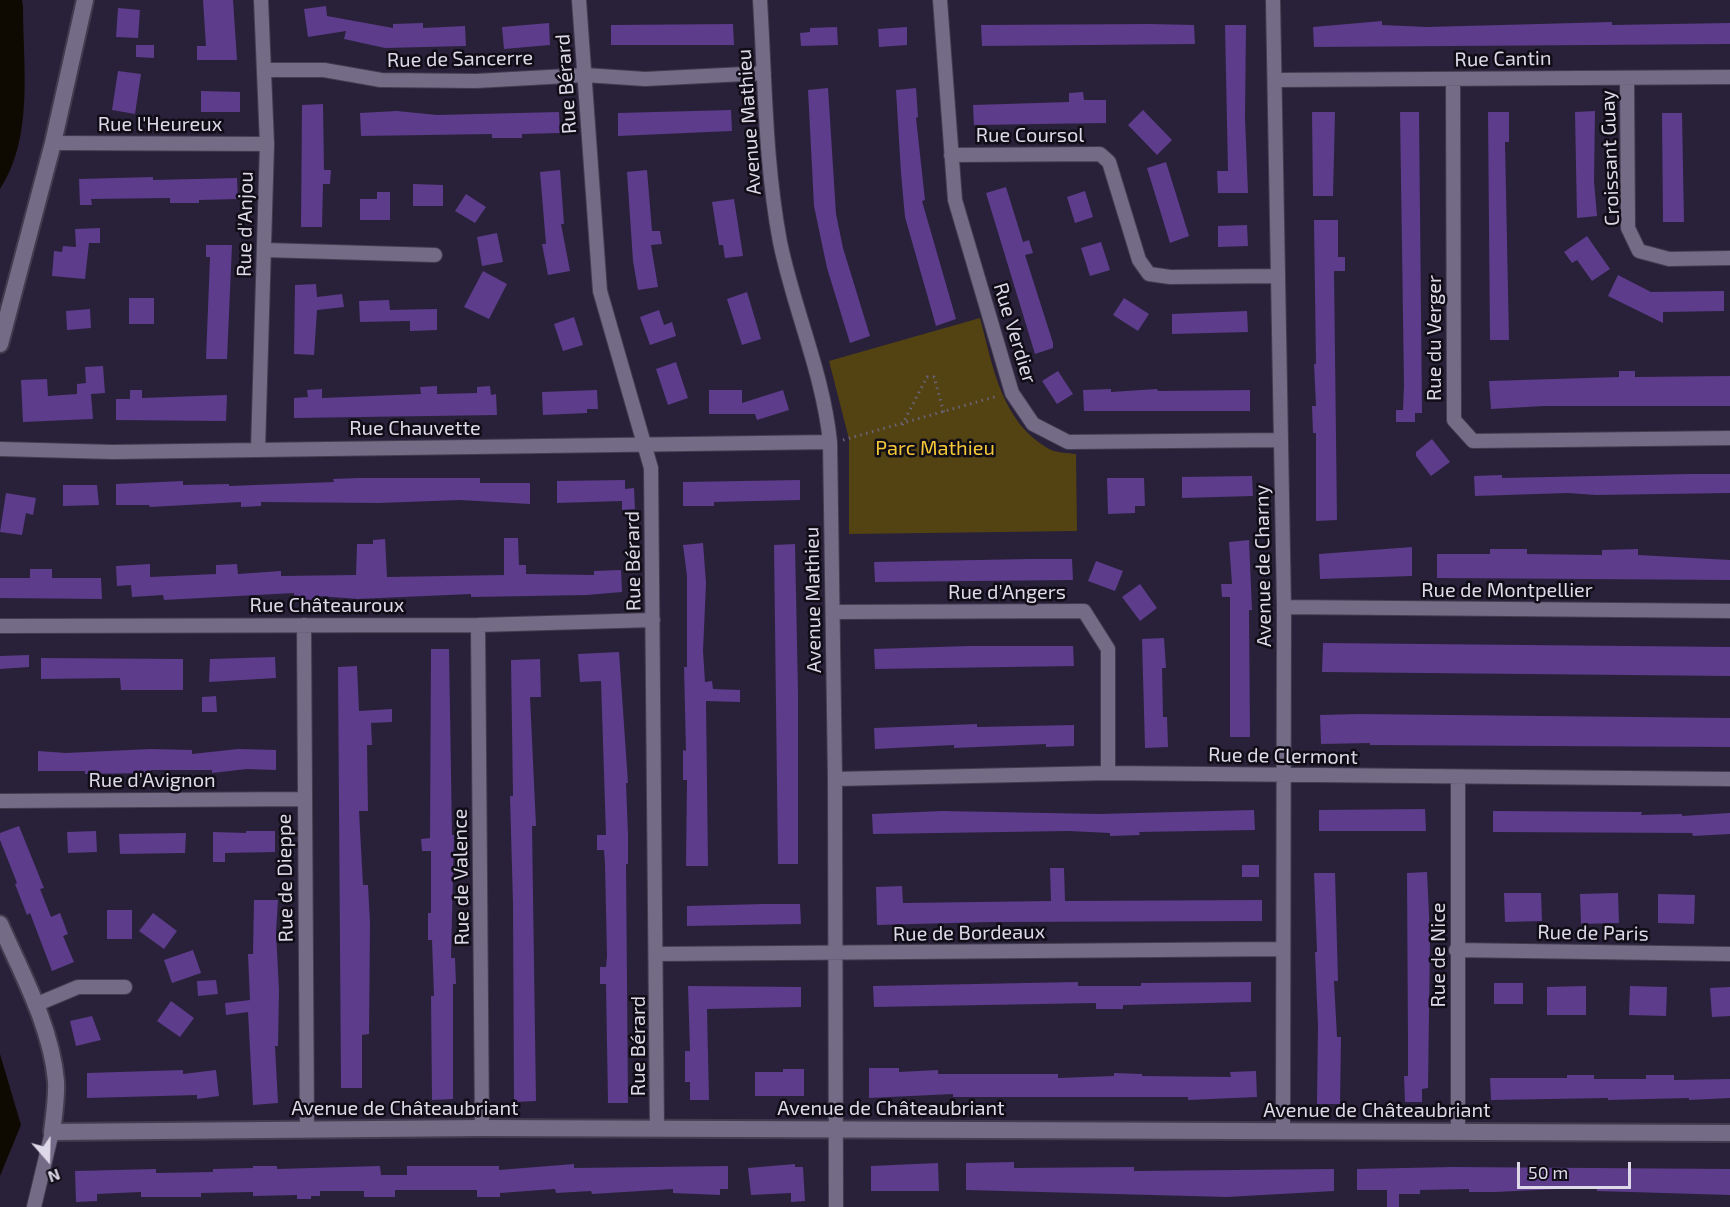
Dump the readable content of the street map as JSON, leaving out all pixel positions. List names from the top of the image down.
{
  "streets": {
    "street": [
      "Rue de Sancerre",
      "Rue Cantin",
      "Rue Bérard",
      "Avenue Mathieu",
      "Rue l'Heureux",
      "Rue Coursol",
      "Croissant Guay",
      "Rue d'Anjou",
      "Rue Verdier",
      "Rue du Verger",
      "Rue Chauvette",
      "Avenue de Charny",
      "Rue de Montpellier",
      "Rue d'Angers",
      "Rue Châteauroux",
      "Rue de Clermont",
      "Rue d'Avignon",
      "Rue de Valence",
      "Rue de Dieppe",
      "Rue de Bordeaux",
      "Rue de Paris",
      "Rue de Nice",
      "Avenue de Châteaubriant"
    ]
  },
  "crossings": [
    ["Rue de Sancerre", "Rue Bérard"],
    ["Rue de Sancerre", "Avenue Mathieu"],
    ["Rue de Sancerre", "Rue d'Anjou"],
    ["Rue Cantin", "Croissant Guay"],
    ["Rue Cantin", "Rue du Verger"],
    ["Rue Cantin", "Avenue de Charny"],
    ["Rue Bérard", "Rue Chauvette"],
    ["Rue Bérard", "Rue Châteauroux"],
    ["Rue Bérard", "Rue de Bordeaux"],
    ["Rue Bérard", "Avenue de Châteaubriant"],
    ["Avenue Mathieu", "Rue Chauvette"],
    ["Avenue Mathieu", "Rue d'Angers"],
    ["Avenue Mathieu", "Rue de Clermont"],
    ["Avenue Mathieu", "Rue de Bordeaux"],
    ["Avenue Mathieu", "Avenue de Châteaubriant"],
    ["Rue l'Heureux", "Rue d'Anjou"],
    ["Rue Coursol", "Rue Verdier"],
    ["Rue Coursol", "Avenue de Charny"],
    ["Rue d'Anjou", "Rue Chauvette"],
    ["Rue Verdier", "Avenue de Charny"],
    ["Avenue de Charny", "Rue de Montpellier"],
    ["Avenue de Charny", "Rue de Clermont"],
    ["Avenue de Charny", "Rue de Bordeaux"],
    ["Avenue de Charny", "Avenue de Châteaubriant"],
    ["Rue d'Angers", "Rue de Clermont"],
    ["Rue Châteauroux", "Rue de Valence"],
    ["Rue Châteauroux", "Rue de Dieppe"],
    ["Rue de Clermont", "Rue de Nice"],
    ["Rue d'Avignon", "Rue de Dieppe"],
    ["Rue de Valence", "Avenue de Châteaubriant"],
    ["Rue de Dieppe", "Avenue de Châteaubriant"],
    ["Rue de Paris", "Rue de Nice"],
    ["Rue de Nice", "Avenue de Châteaubriant"]
  ],
  "parks": ["Parc Mathieu"],
  "scale_bar": "50 m",
  "north": "bottom"
}
